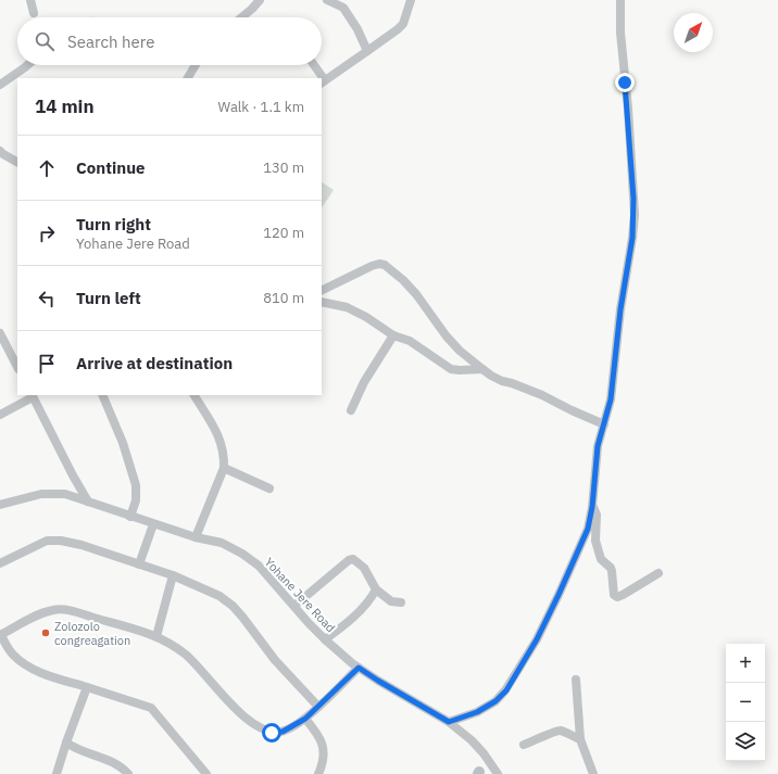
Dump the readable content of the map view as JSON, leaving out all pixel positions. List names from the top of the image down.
{
  "streets": {
    "street": ["Yohane Jere Road"]
  },
  "places": ["Zolozolo congreagation"],
  "north": "top right",
  "page": {
    "search": "Search here",
    "heading": ["14 min", "Walk · 1.1 km"],
    "list": [
      ["Continue", "130 m"],
      ["Turn right", "Yohane Jere Road", "120 m"],
      ["Turn left", "810 m"],
      "Arrive at destination"
    ],
    "map_buttons": ["+", "−"]
  }
}
